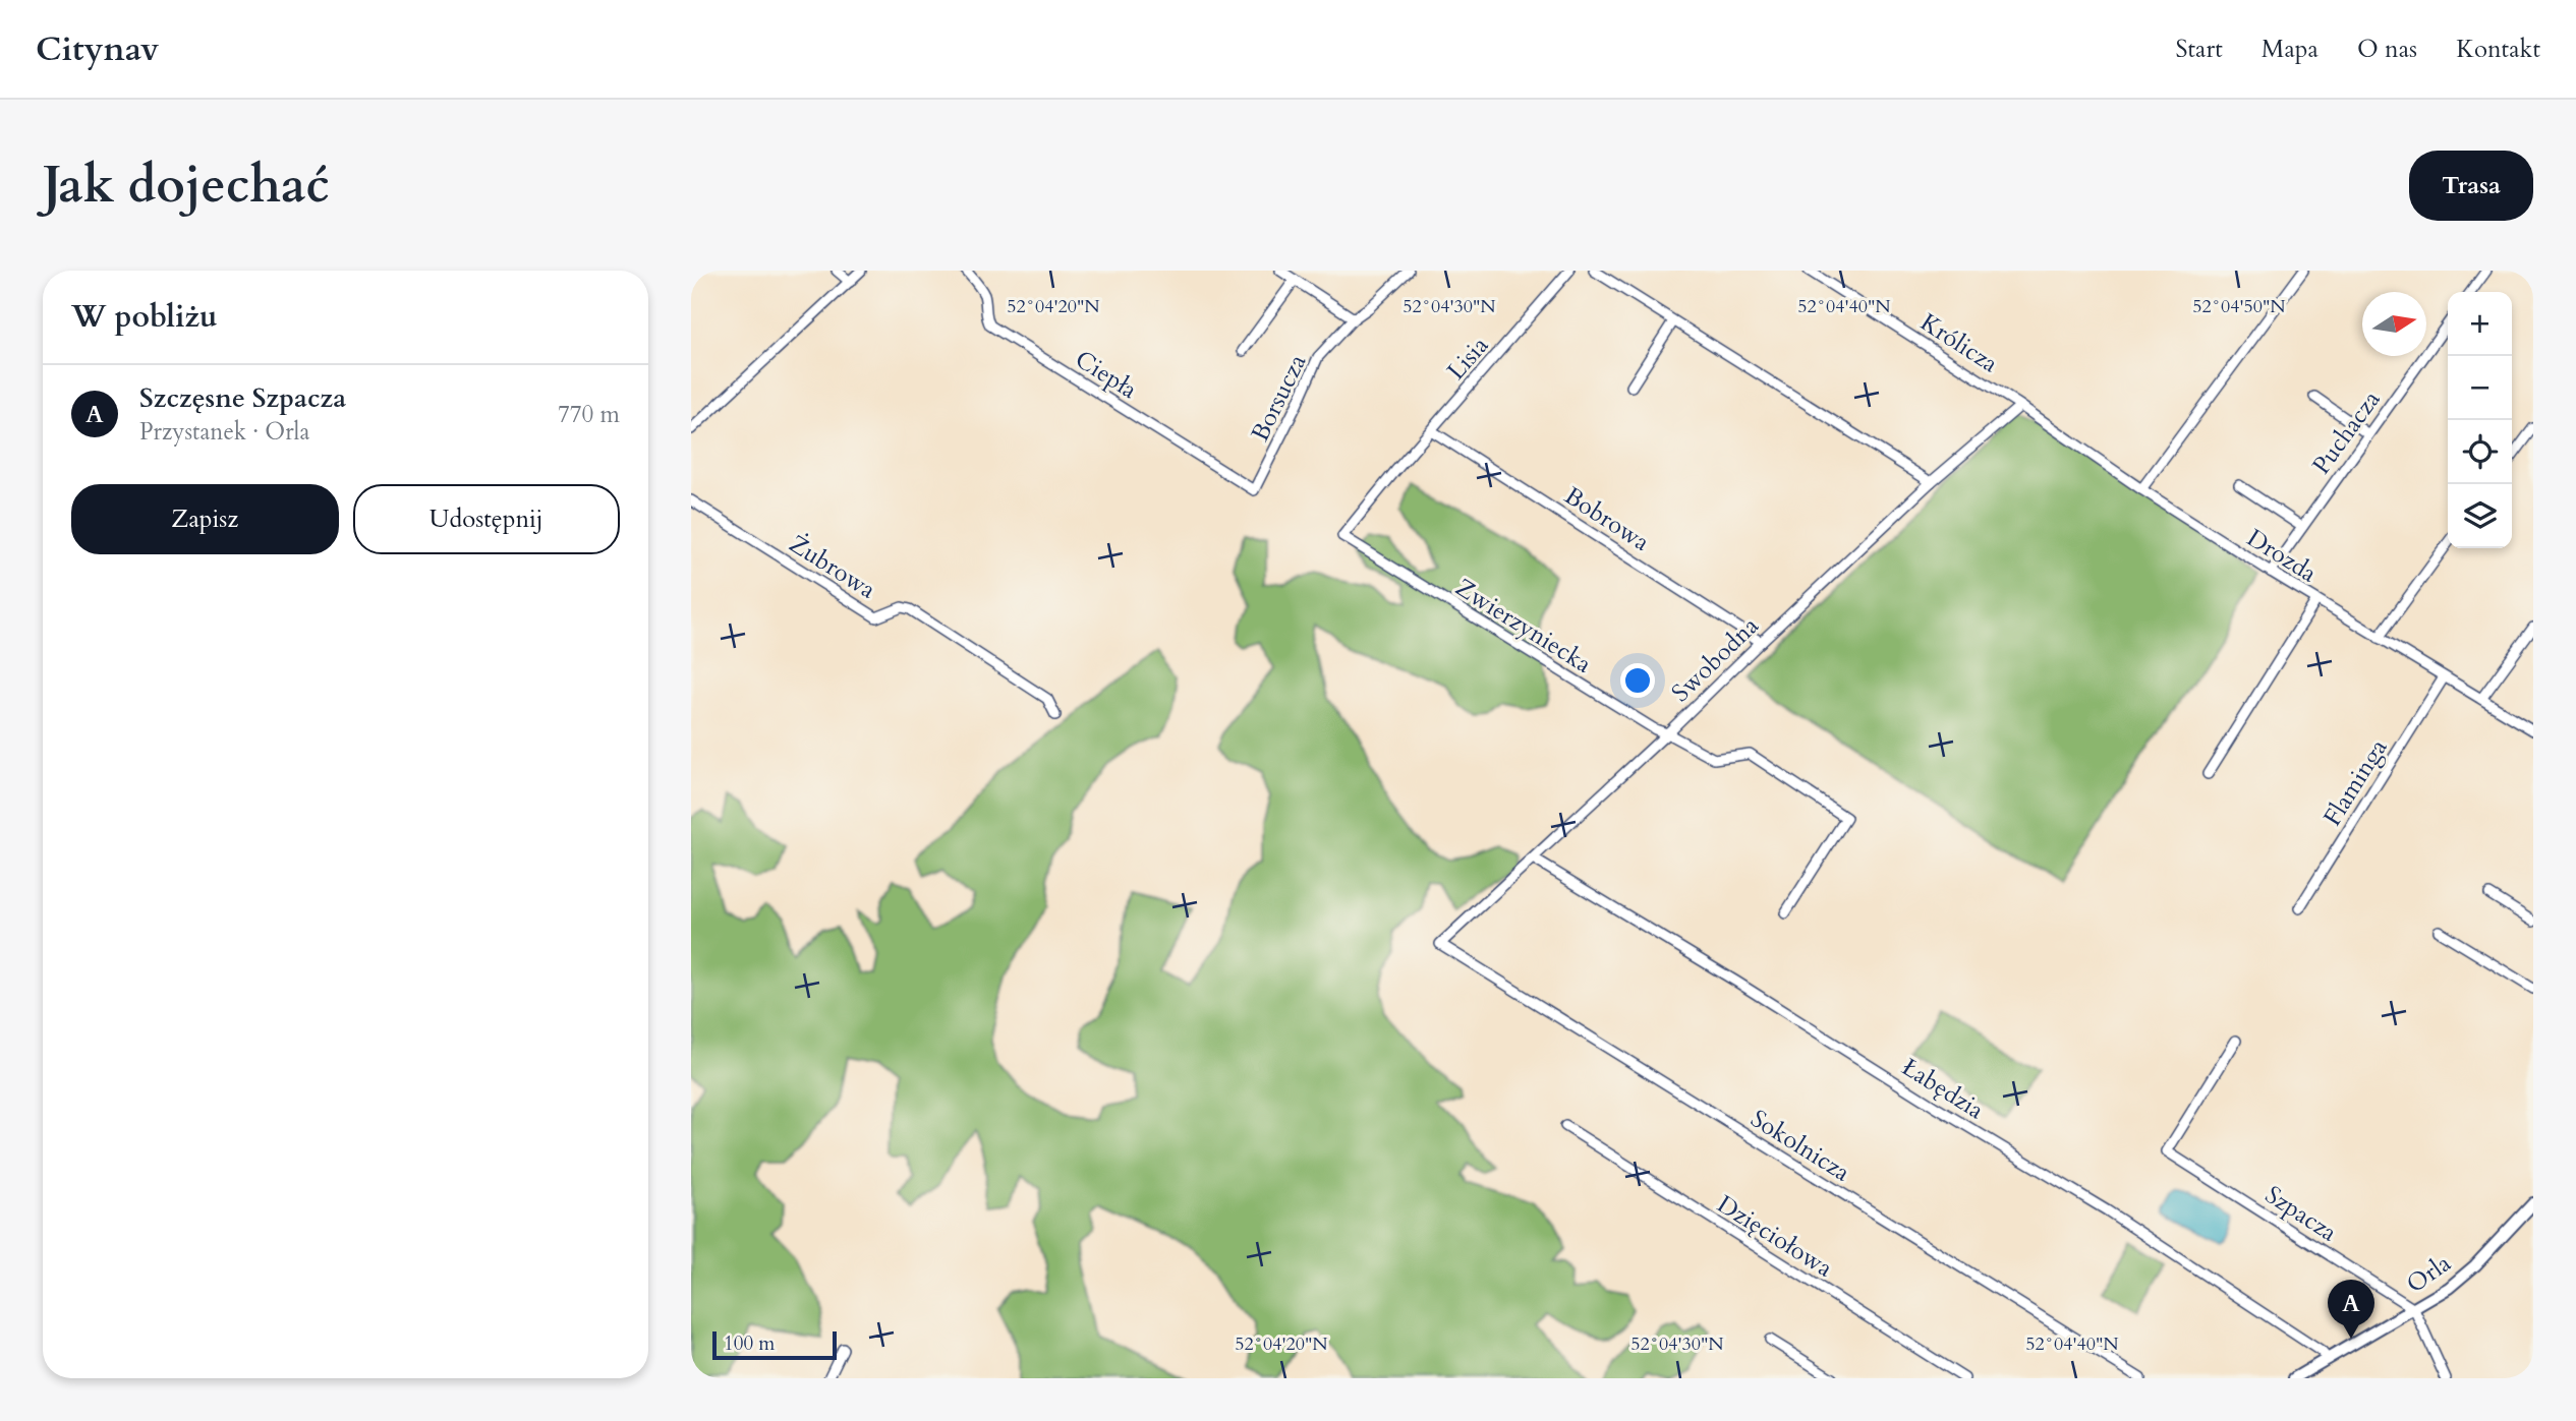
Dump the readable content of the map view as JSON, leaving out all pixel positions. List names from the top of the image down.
{
  "streets": {
    "street": [
      "Królicza",
      "Lisia",
      "Ciepła",
      "Borsucza",
      "Puchacza",
      "Bobrowa",
      "Drozda",
      "Żubrowa",
      "Zwierzyniecka",
      "Swobodna",
      "Flaminga",
      "Łabędzia",
      "Sokolnicza",
      "Szpacza",
      "Dzięciołowa",
      "Orla"
    ]
  },
  "crossings": [
    ["Królicza", "Drozda"],
    ["Królicza", "Swobodna"],
    ["Lisia", "Bobrowa"],
    ["Lisia", "Zwierzyniecka"],
    ["Ciepła", "Borsucza"],
    ["Puchacza", "Drozda"],
    ["Bobrowa", "Swobodna"],
    ["Drozda", "Swobodna"],
    ["Drozda", "Flaminga"],
    ["Zwierzyniecka", "Swobodna"],
    ["Swobodna", "Łabędzia"],
    ["Swobodna", "Sokolnicza"],
    ["Łabędzia", "Orla"],
    ["Szpacza", "Orla"]
  ],
  "scale_bar": "100 m",
  "north": "right",
  "page": {
    "header": "Citynav",
    "nav": [
      "Start",
      "Mapa",
      "O nas",
      "Kontakt"
    ],
    "buttons": [
      "Trasa",
      ["Zapisz", "Udostępnij"]
    ],
    "title": "Jak dojechać",
    "heading": "W pobliżu",
    "map_buttons": ["+", "−"],
    "list": [
      {
        "mark": "A",
        "name": "Szczęsne Szpacza",
        "note": "Przystanek · Orla",
        "value": "770 m"
      }
    ],
    "pins": "A",
    "scale": "100 m"
  },
  "coordinates": [
    "52°04'20\"N",
    "52°04'30\"N",
    "52°04'40\"N",
    "52°04'50\"N"
  ]
}
